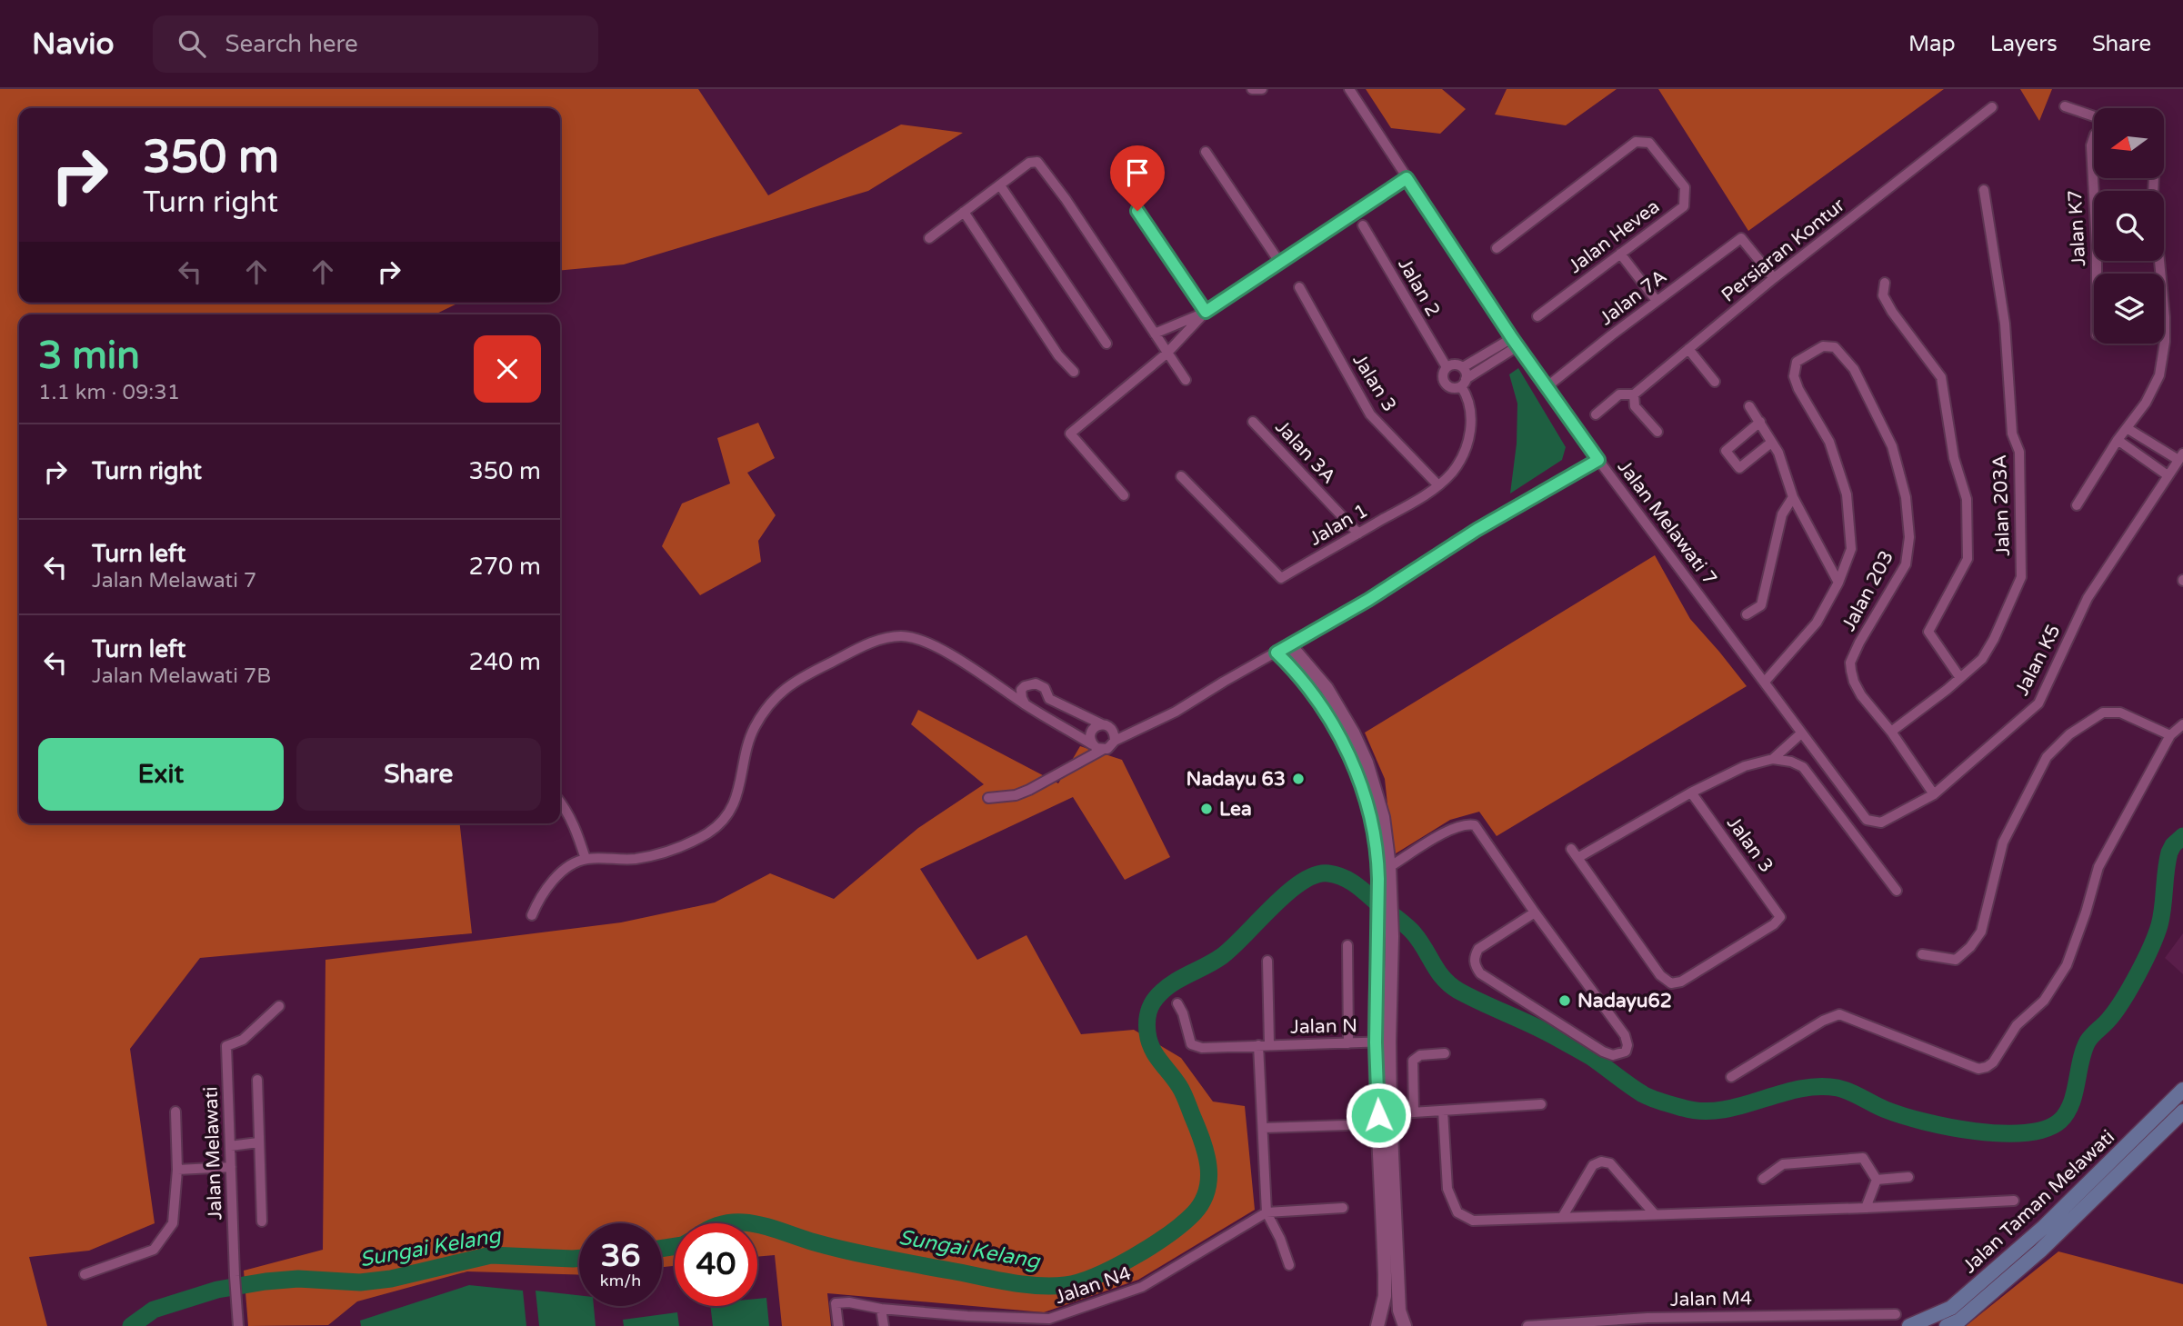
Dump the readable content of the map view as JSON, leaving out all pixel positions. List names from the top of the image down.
{
  "streets": {
    "main road": ["Jalan Taman Melawati"],
    "street": [
      "Jalan K7",
      "Jalan Hevea",
      "Persiaran Kontur",
      "Jalan 2",
      "Jalan 7A",
      "Jalan 3",
      "Jalan 3A",
      "Jalan 203A",
      "Jalan Melawati 7",
      "Jalan 1",
      "Jalan 203",
      "Jalan K5",
      "Jalan N",
      "Jalan Melawati",
      "Jalan N4",
      "Jalan M4"
    ]
  },
  "crossings": [
    ["Persiaran Kontur", "Jalan 7A"],
    ["Jalan 2", "Jalan 1"],
    ["Jalan 7A", "Jalan Melawati 7"],
    ["Jalan 3", "Jalan 1"],
    ["Jalan 3A", "Jalan 1"],
    ["Jalan 203A", "Jalan 203"],
    ["Jalan Melawati 7", "Jalan K5"],
    ["Jalan 203", "Jalan K5"]
  ],
  "water": ["Sungai Kelang"],
  "places": ["Nadayu 63", "Lea", "Nadayu62"],
  "north": "left",
  "page": {
    "header": "Navio",
    "search": "Search here",
    "nav": ["Map", "Layers", "Share"],
    "turn": ["350 m", "Turn right"],
    "heading": ["3 min", "1.1 km · 09:31"],
    "list": [
      {
        "name": "Turn right",
        "value": "350 m"
      },
      {
        "name": "Turn left",
        "note": "Jalan Melawati 7",
        "value": "270 m"
      },
      {
        "name": "Turn left",
        "note": "Jalan Melawati 7B",
        "value": "240 m"
      }
    ],
    "buttons": ["Exit", "Share"],
    "speed": "36 km/h",
    "limit": "40"
  }
}
